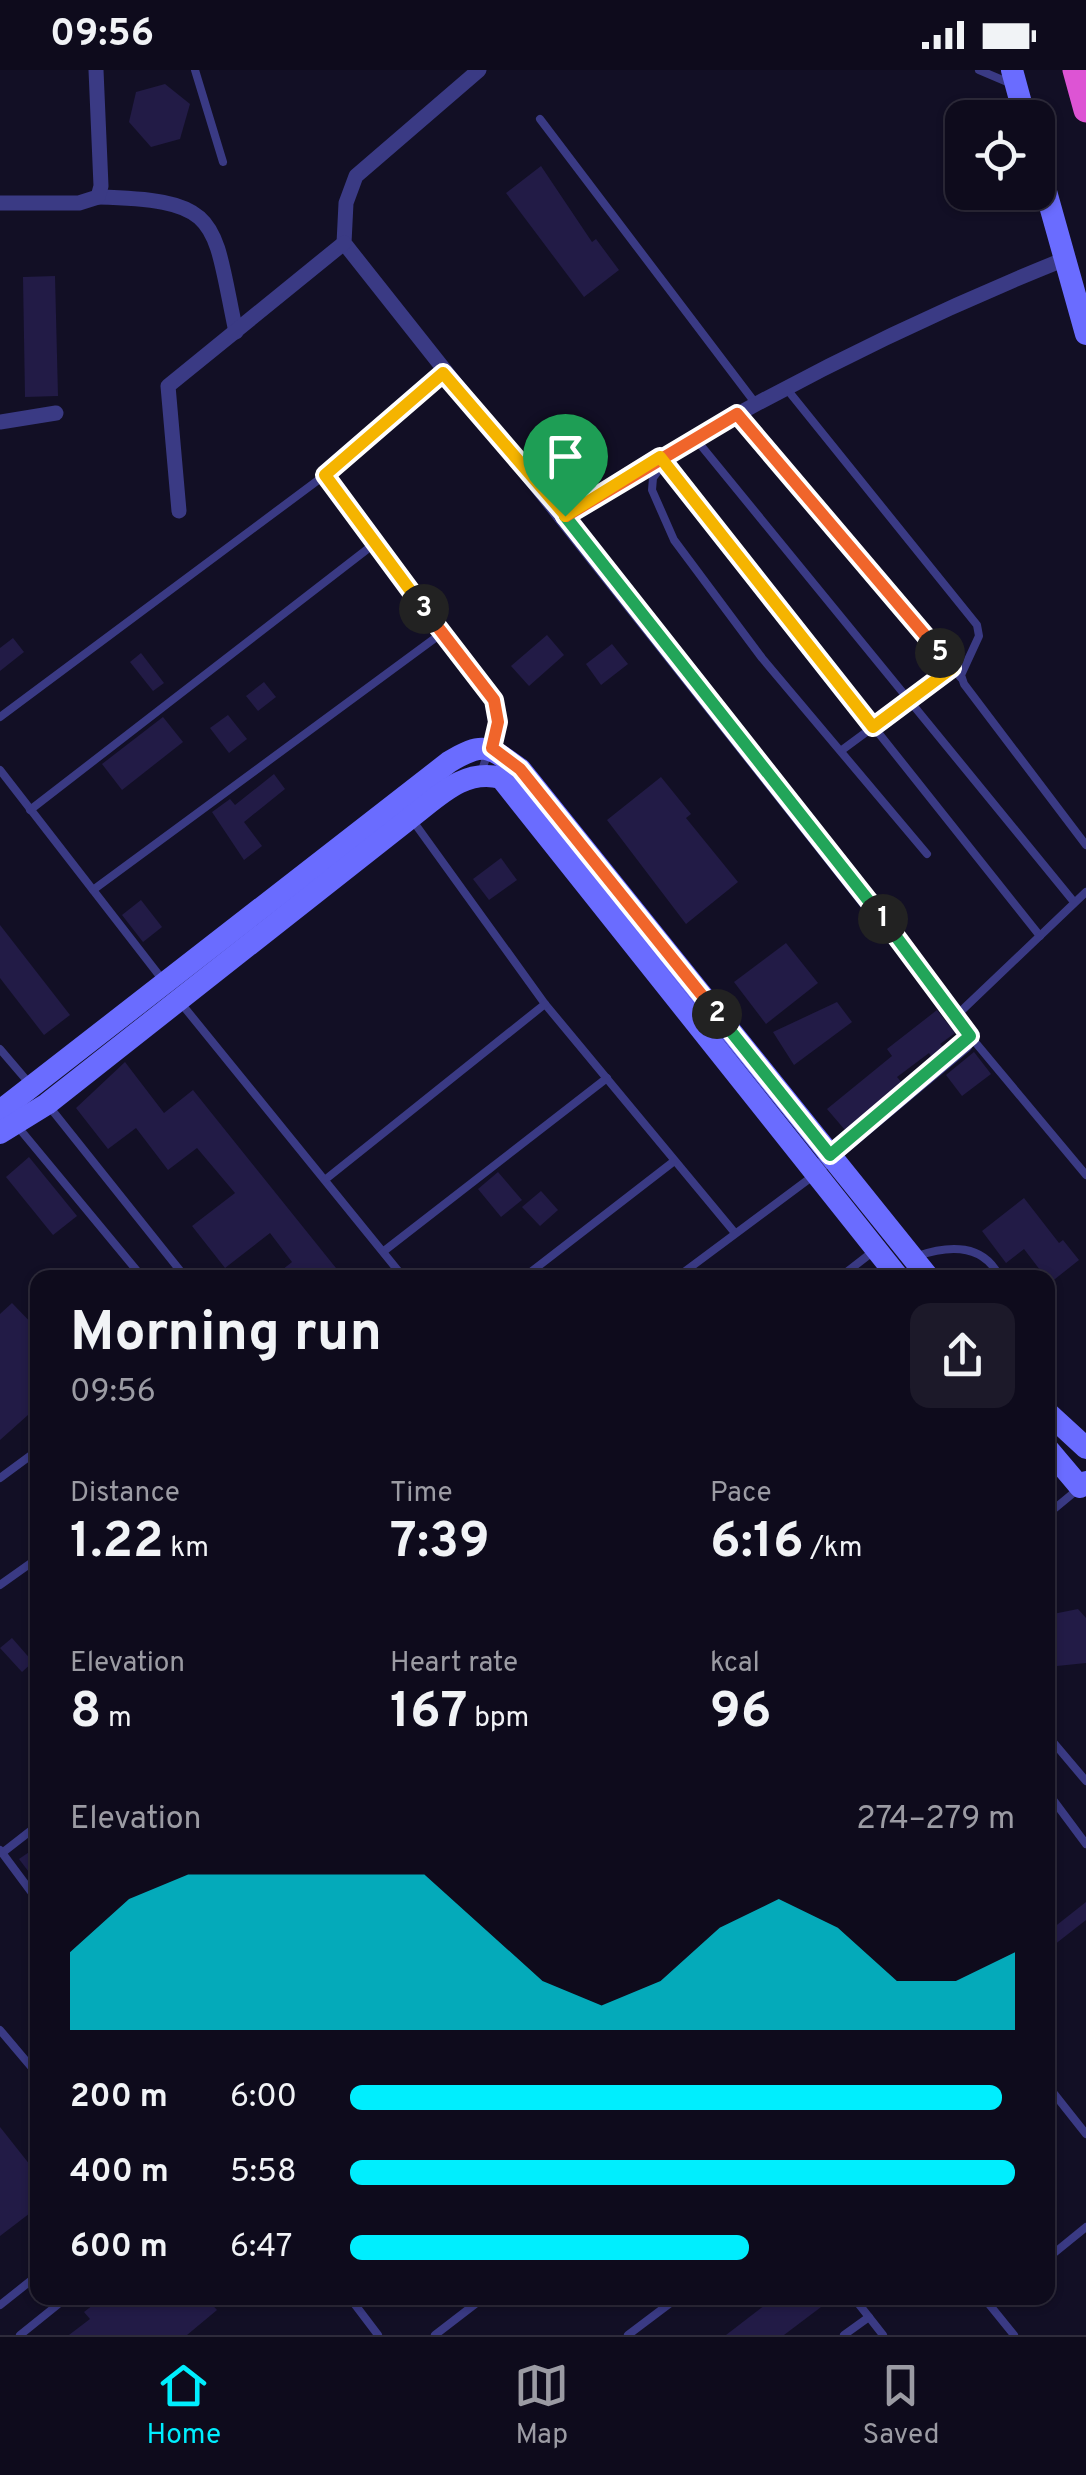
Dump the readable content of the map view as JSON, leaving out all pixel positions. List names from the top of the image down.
{
  "page": {
    "status": "09:56",
    "pins": [
      "3",
      "5",
      "1",
      "2"
    ],
    "heading": ["Morning run", "09:56"],
    "stats": [
      ["Distance", "1.22 km"],
      ["Time", "7:39"],
      ["Pace", "6:16 /km"],
      ["Elevation", "8 m"],
      ["Heart rate", "167 bpm"],
      ["kcal", "96"]
    ],
    "chart": ["Elevation", "274–279 m"],
    "list": [
      {
        "name": "200 m",
        "note": "6:00"
      },
      {
        "name": "400 m",
        "note": "5:58"
      },
      {
        "name": "600 m",
        "note": "6:47"
      }
    ],
    "tabs": ["Home", "Map", "Saved"]
  }
}
